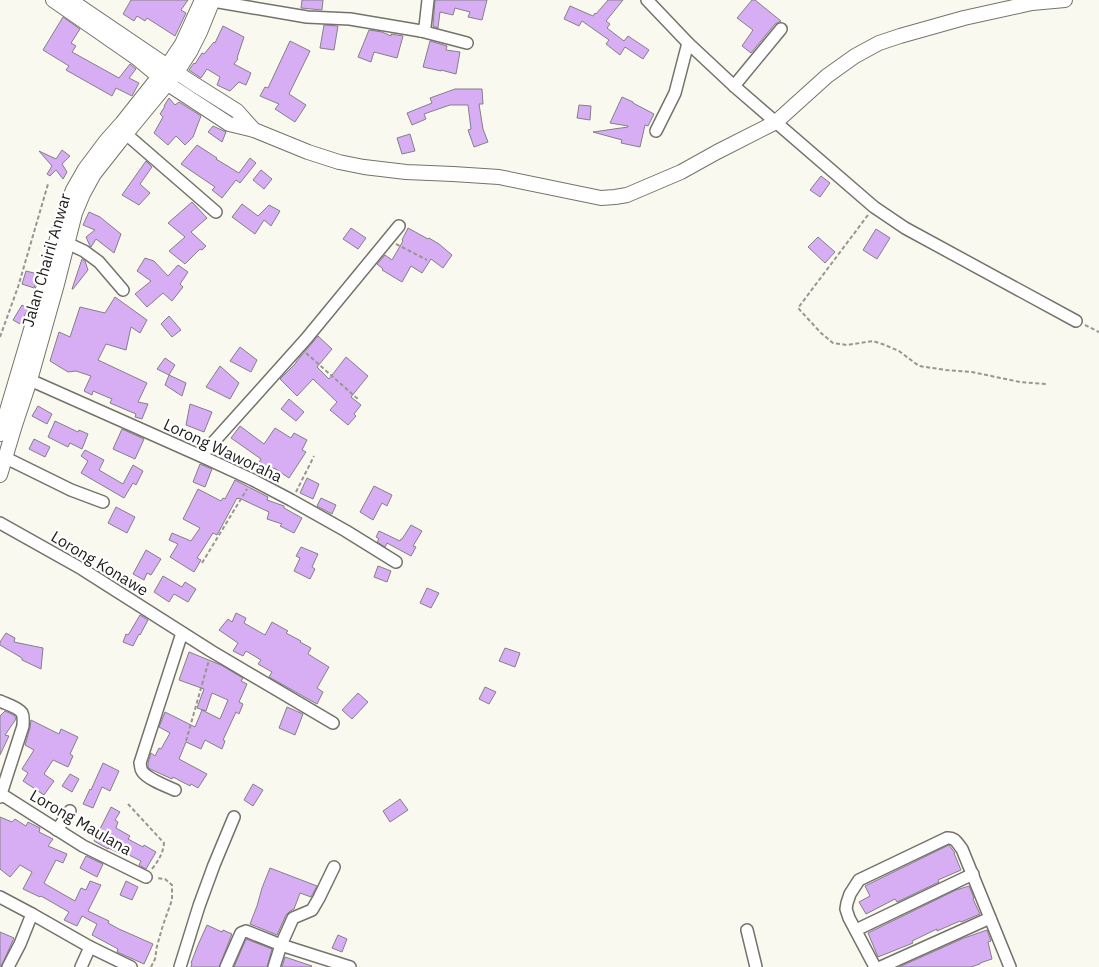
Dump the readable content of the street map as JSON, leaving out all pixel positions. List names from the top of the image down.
{
  "streets": {
    "main road": ["Jalan Chairil Anwar"],
    "street": ["Lorong Waworaha", "Lorong Konawe", "Lorong Maulana"]
  },
  "crossings": [
    ["Jalan Chairil Anwar", "Lorong Waworaha"]
  ]
}
